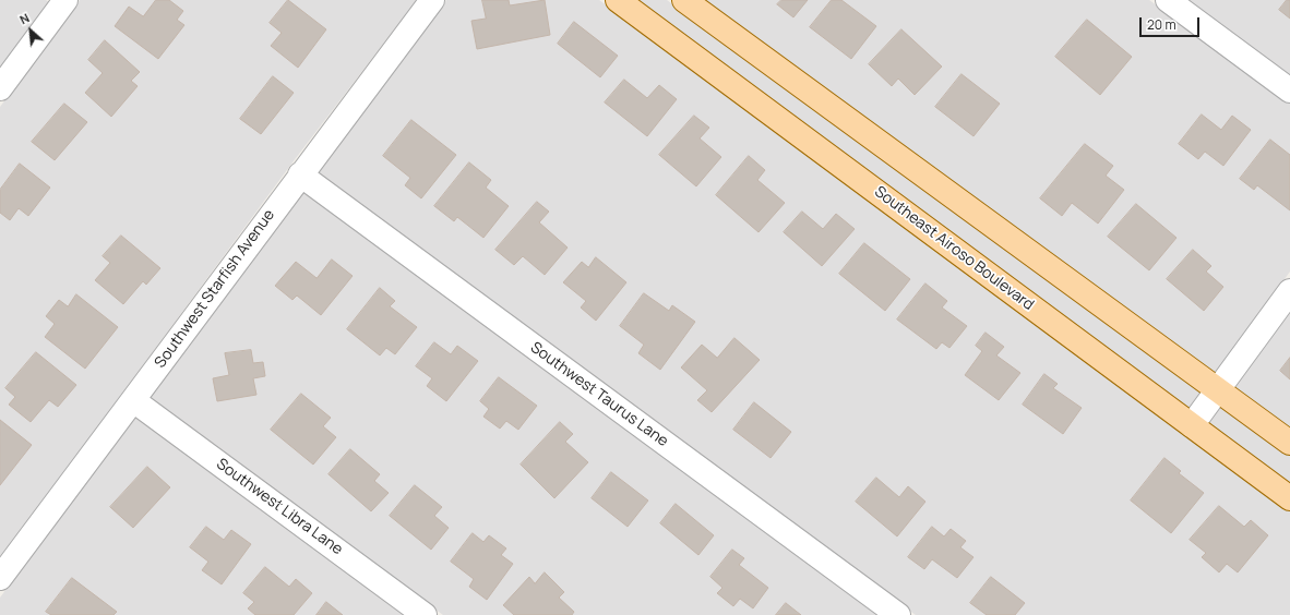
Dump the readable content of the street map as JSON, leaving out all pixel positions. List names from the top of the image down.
{
  "streets": {
    "main road": ["Southeast Airoso Boulevard"],
    "street": ["Southwest Starfish Avenue", "Southwest Taurus Lane", "Southwest Libra Lane"]
  },
  "crossings": [
    ["Southwest Starfish Avenue", "Southwest Taurus Lane"],
    ["Southwest Starfish Avenue", "Southwest Libra Lane"]
  ],
  "scale_bar": "20 m",
  "north": "top left"
}
